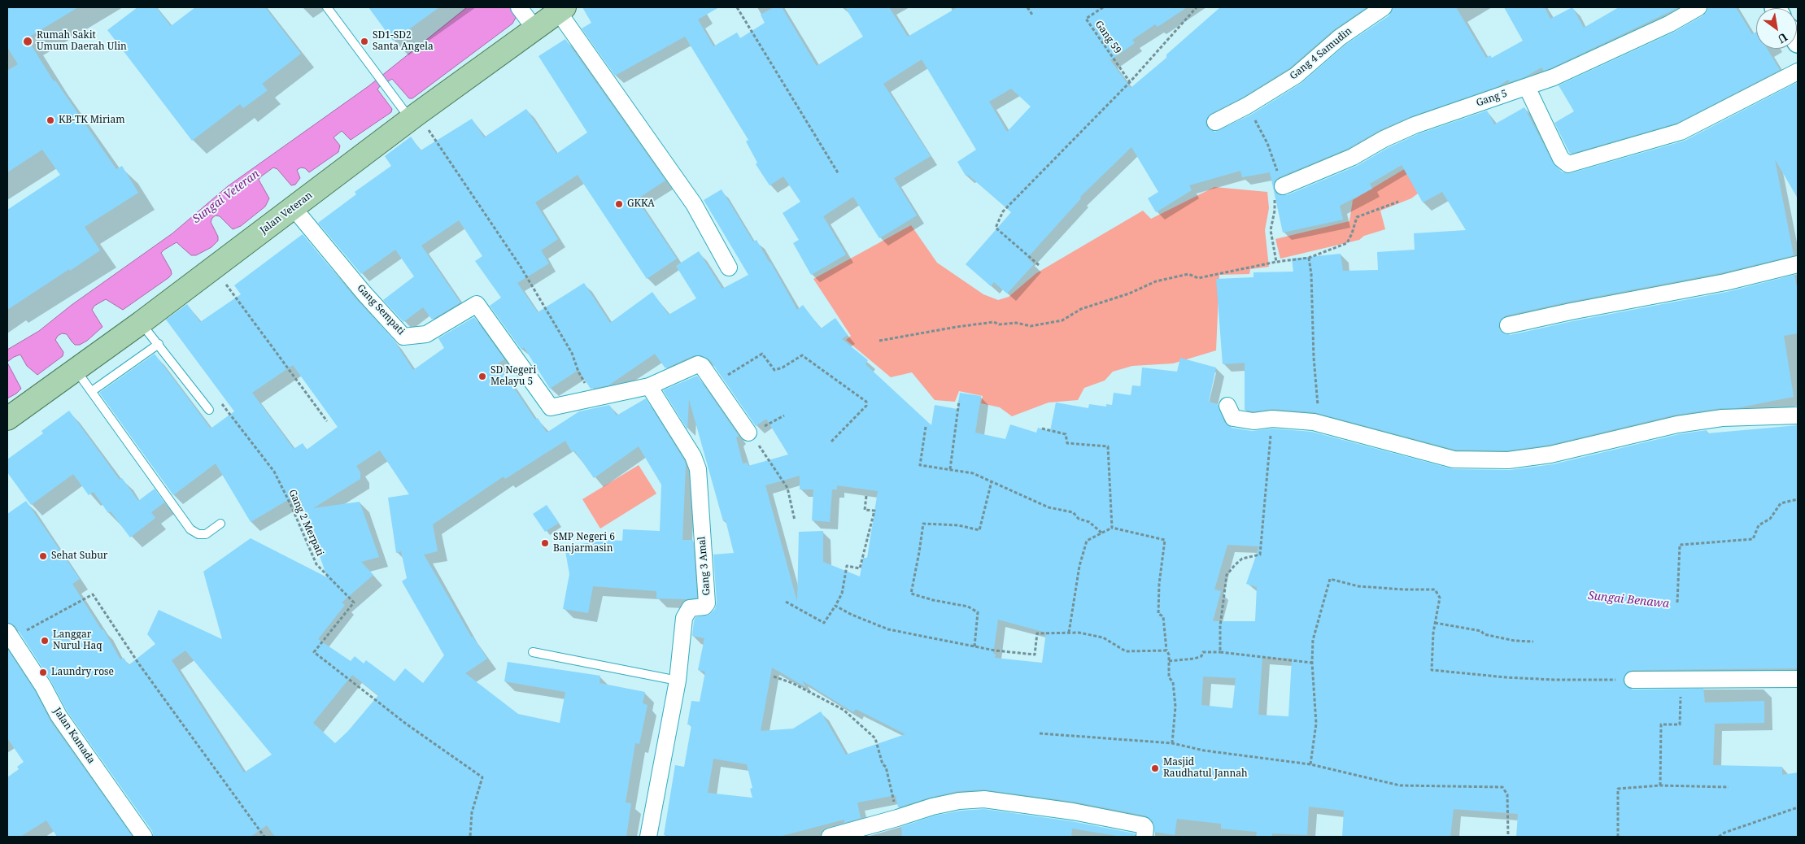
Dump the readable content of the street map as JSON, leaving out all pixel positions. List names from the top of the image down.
{
  "streets": {
    "main road": ["Jalan Veteran"],
    "street": [
      "Gang 4 Samudin",
      "Gang 5",
      "Gang Sempati",
      "Gang 3 Amal",
      "Jalan Kamada"
    ],
    "path": ["Gang 59", "Gang 2 Merpati"]
  },
  "crossings": [
    ["Jalan Veteran", "Gang Sempati"],
    ["Gang Sempati", "Gang 3 Amal"]
  ],
  "water": ["Sungai Veteran", "Sungai Benawa"],
  "places": [
    "Rumah Sakit Umum Daerah Ulin",
    "SD1-SD2 Santa Angela",
    "KB-TK Miriam",
    "GKKA",
    "SD Negeri Melayu 5",
    "SMP Negeri 6 Banjarmasin",
    "Sehat Subur",
    "Langgar Nurul Haq",
    "Laundry rose",
    "Masjid Raudhatul Jannah"
  ],
  "north": "bottom right"
}
